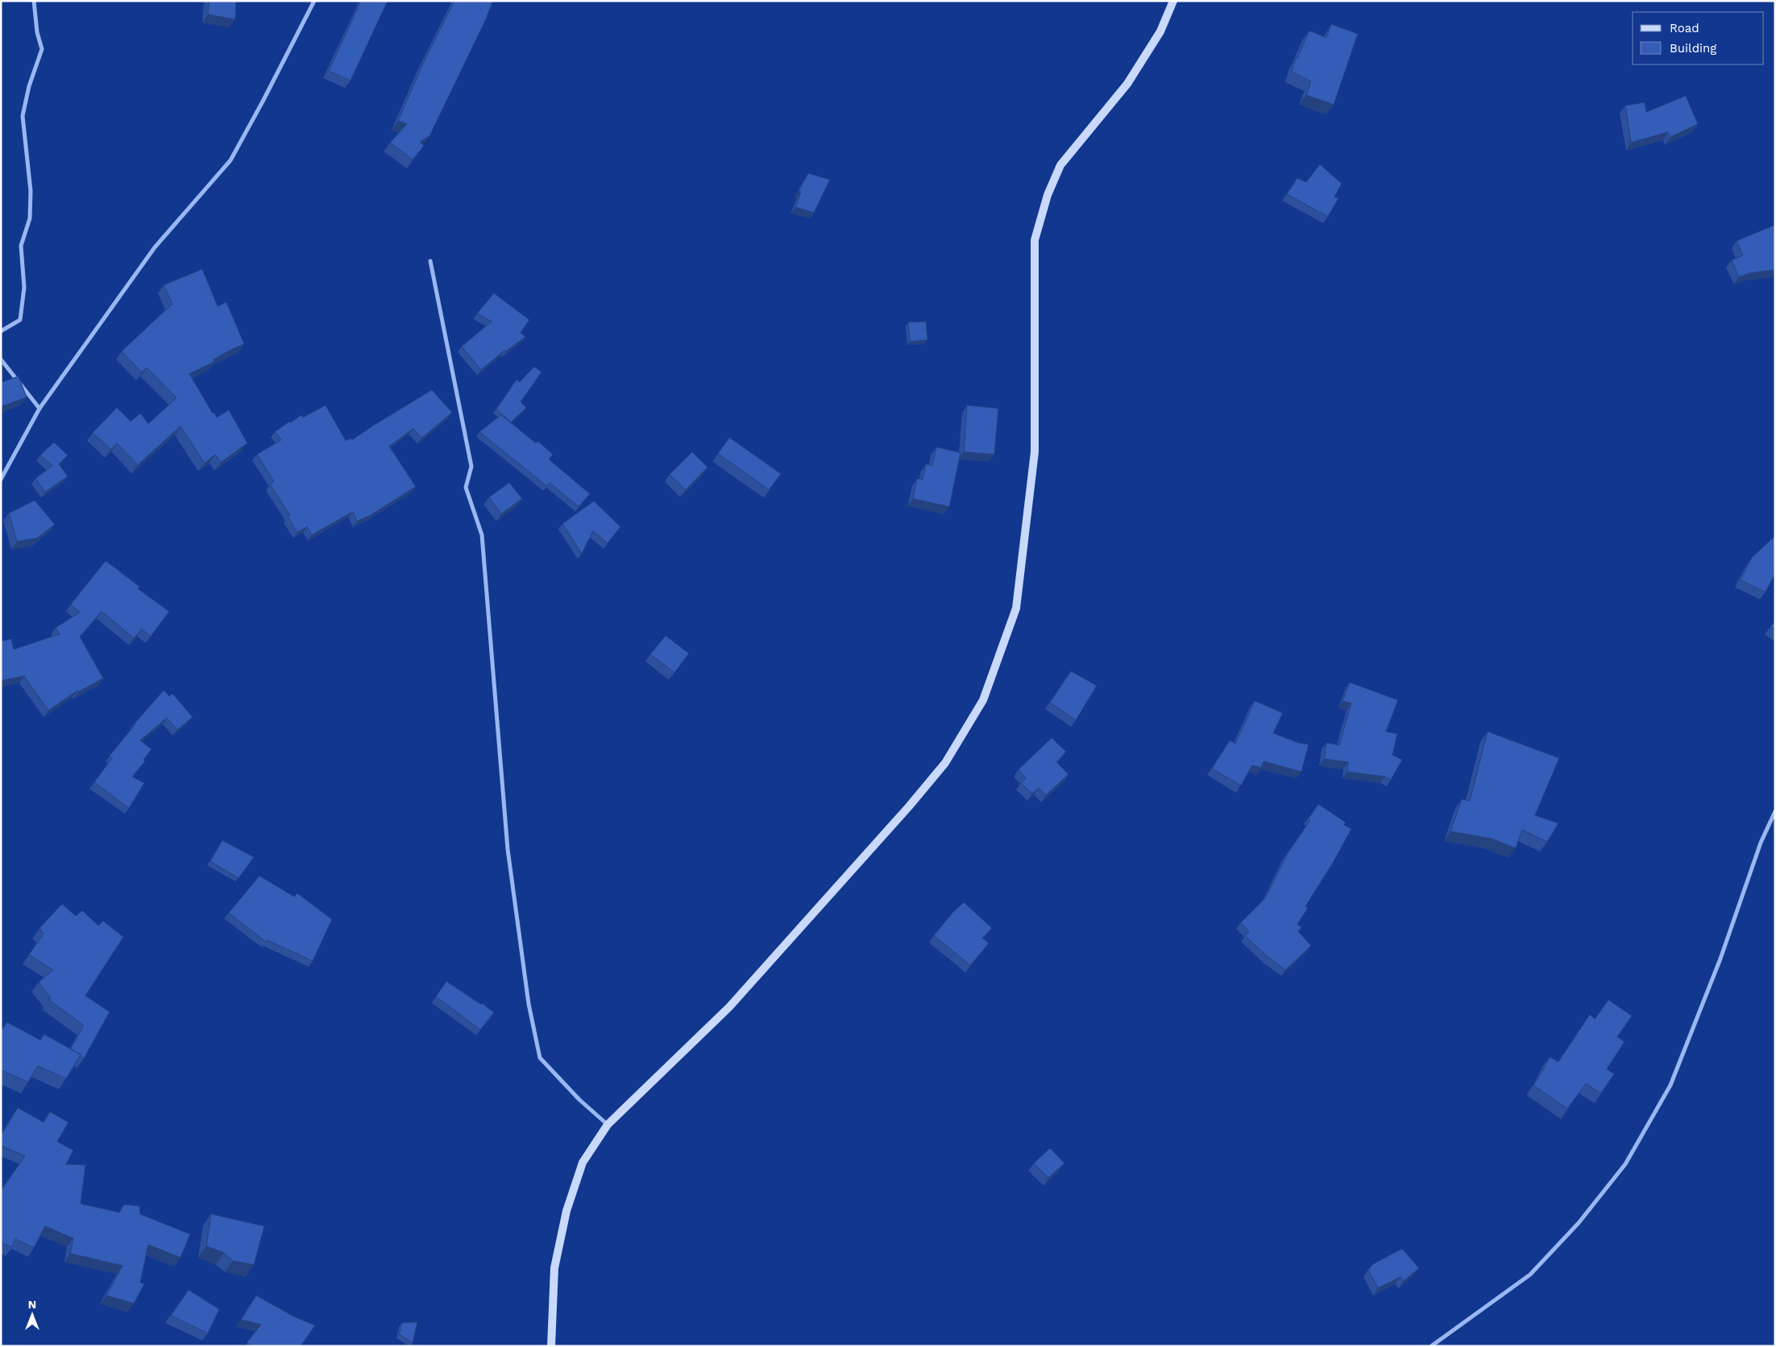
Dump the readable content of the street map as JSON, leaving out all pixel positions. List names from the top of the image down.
{
  "legend": ["Road", "Building"],
  "north": "top"
}
